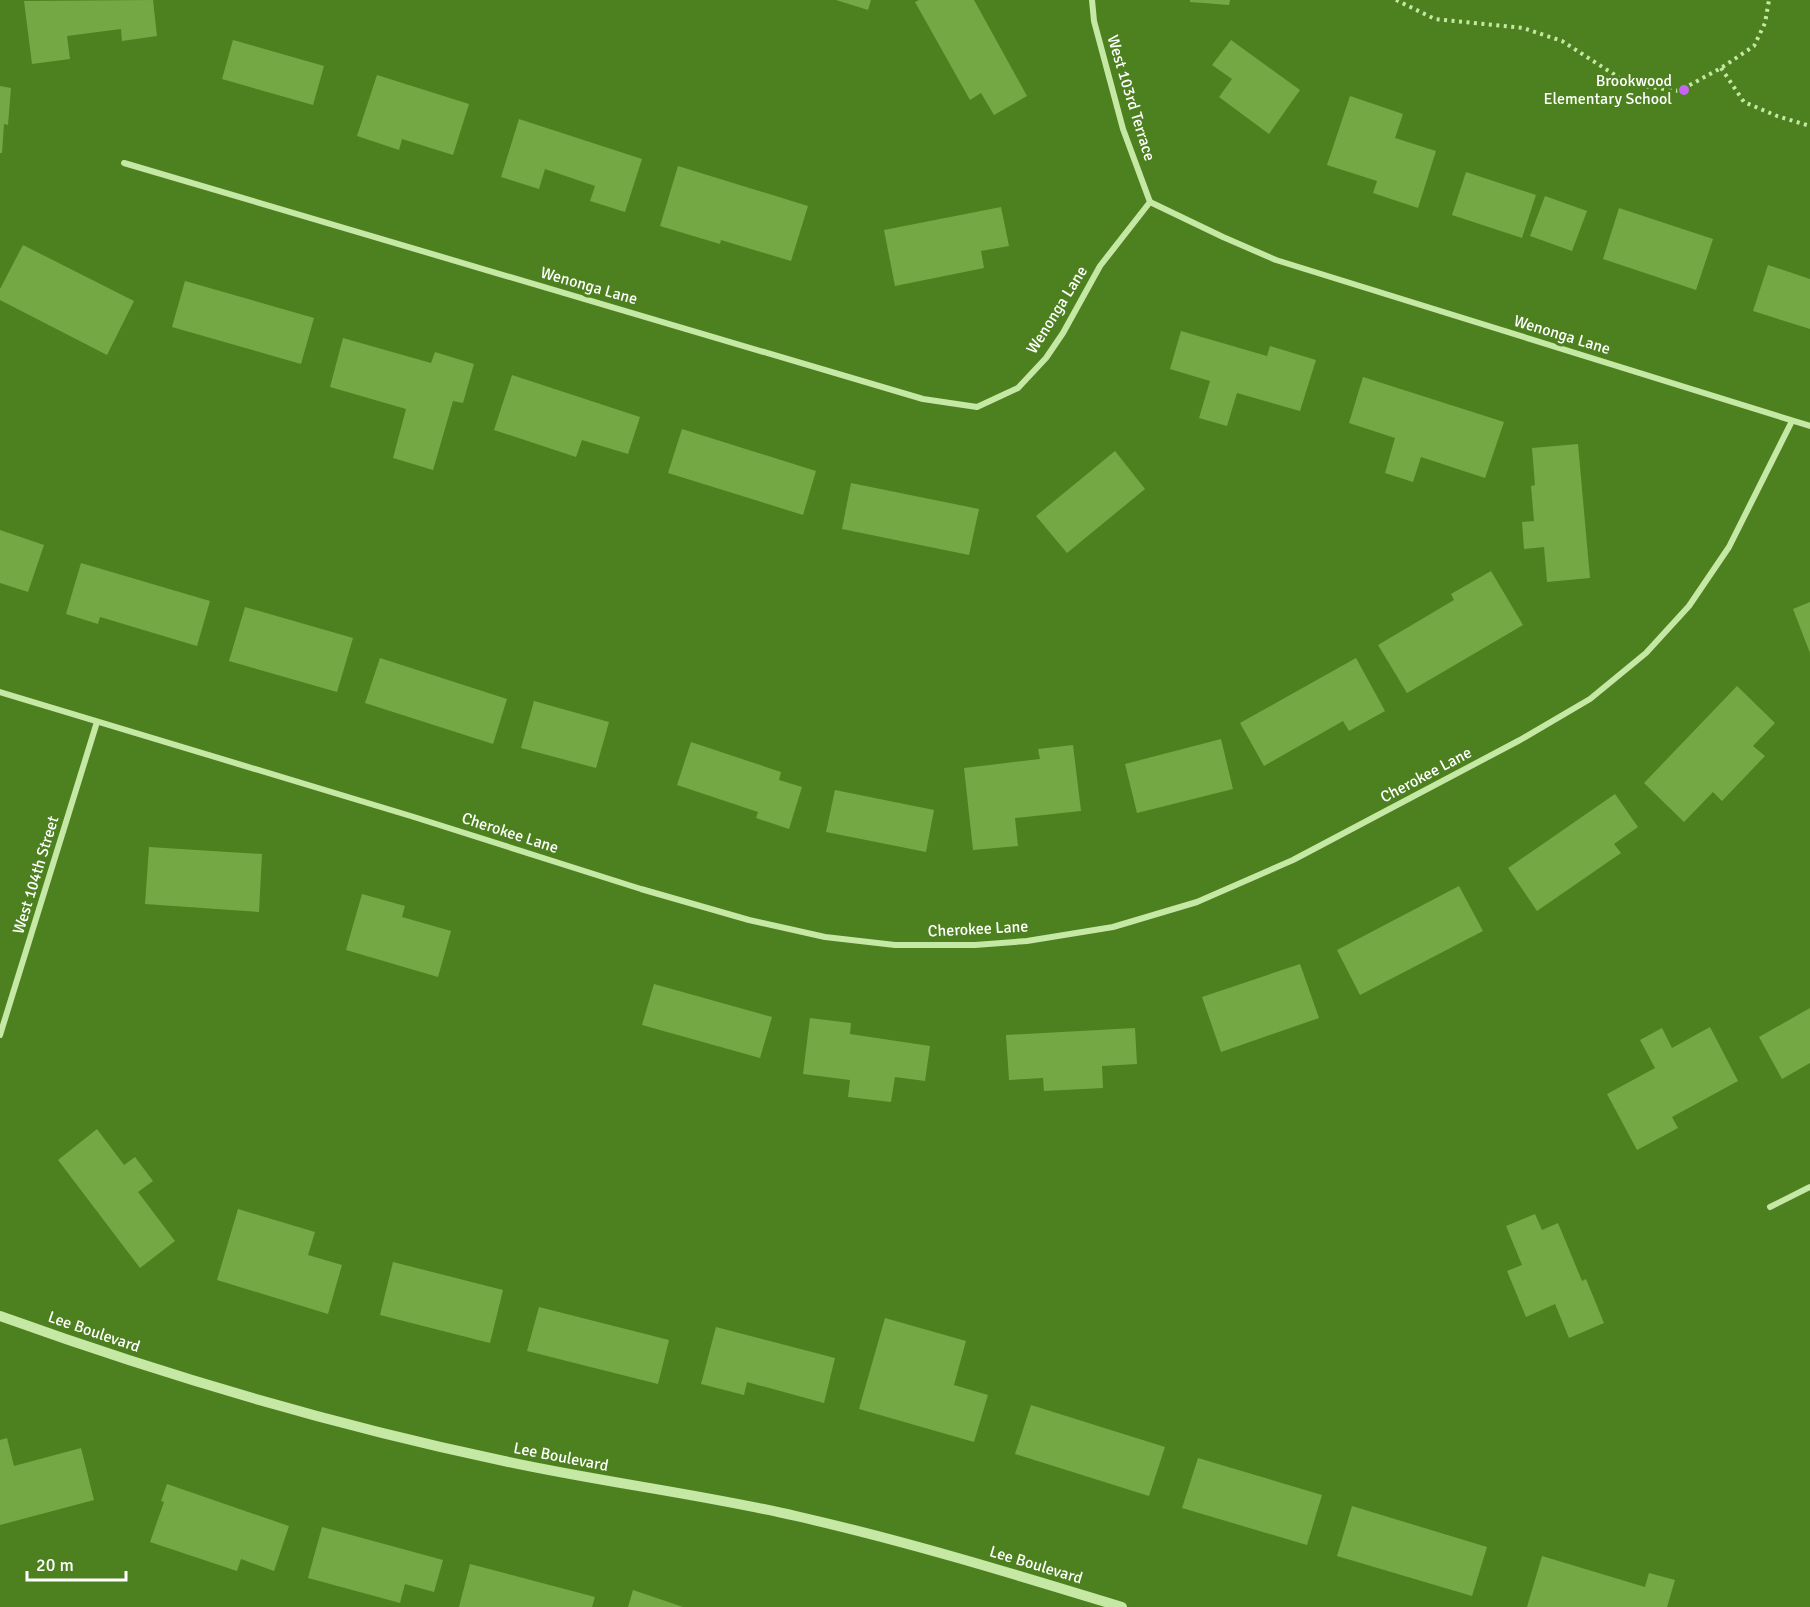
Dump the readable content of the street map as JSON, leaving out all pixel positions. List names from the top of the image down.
{
  "streets": {
    "street": [
      "West 103rd Terrace",
      "Wenonga Lane",
      "Cherokee Lane",
      "West 104th Street",
      "Lee Boulevard"
    ]
  },
  "crossings": [
    ["West 103rd Terrace", "Wenonga Lane"],
    ["Wenonga Lane", "Cherokee Lane"],
    ["Cherokee Lane", "West 104th Street"]
  ],
  "places": ["Brookwood Elementary School"],
  "scale_bar": "20 m"
}
